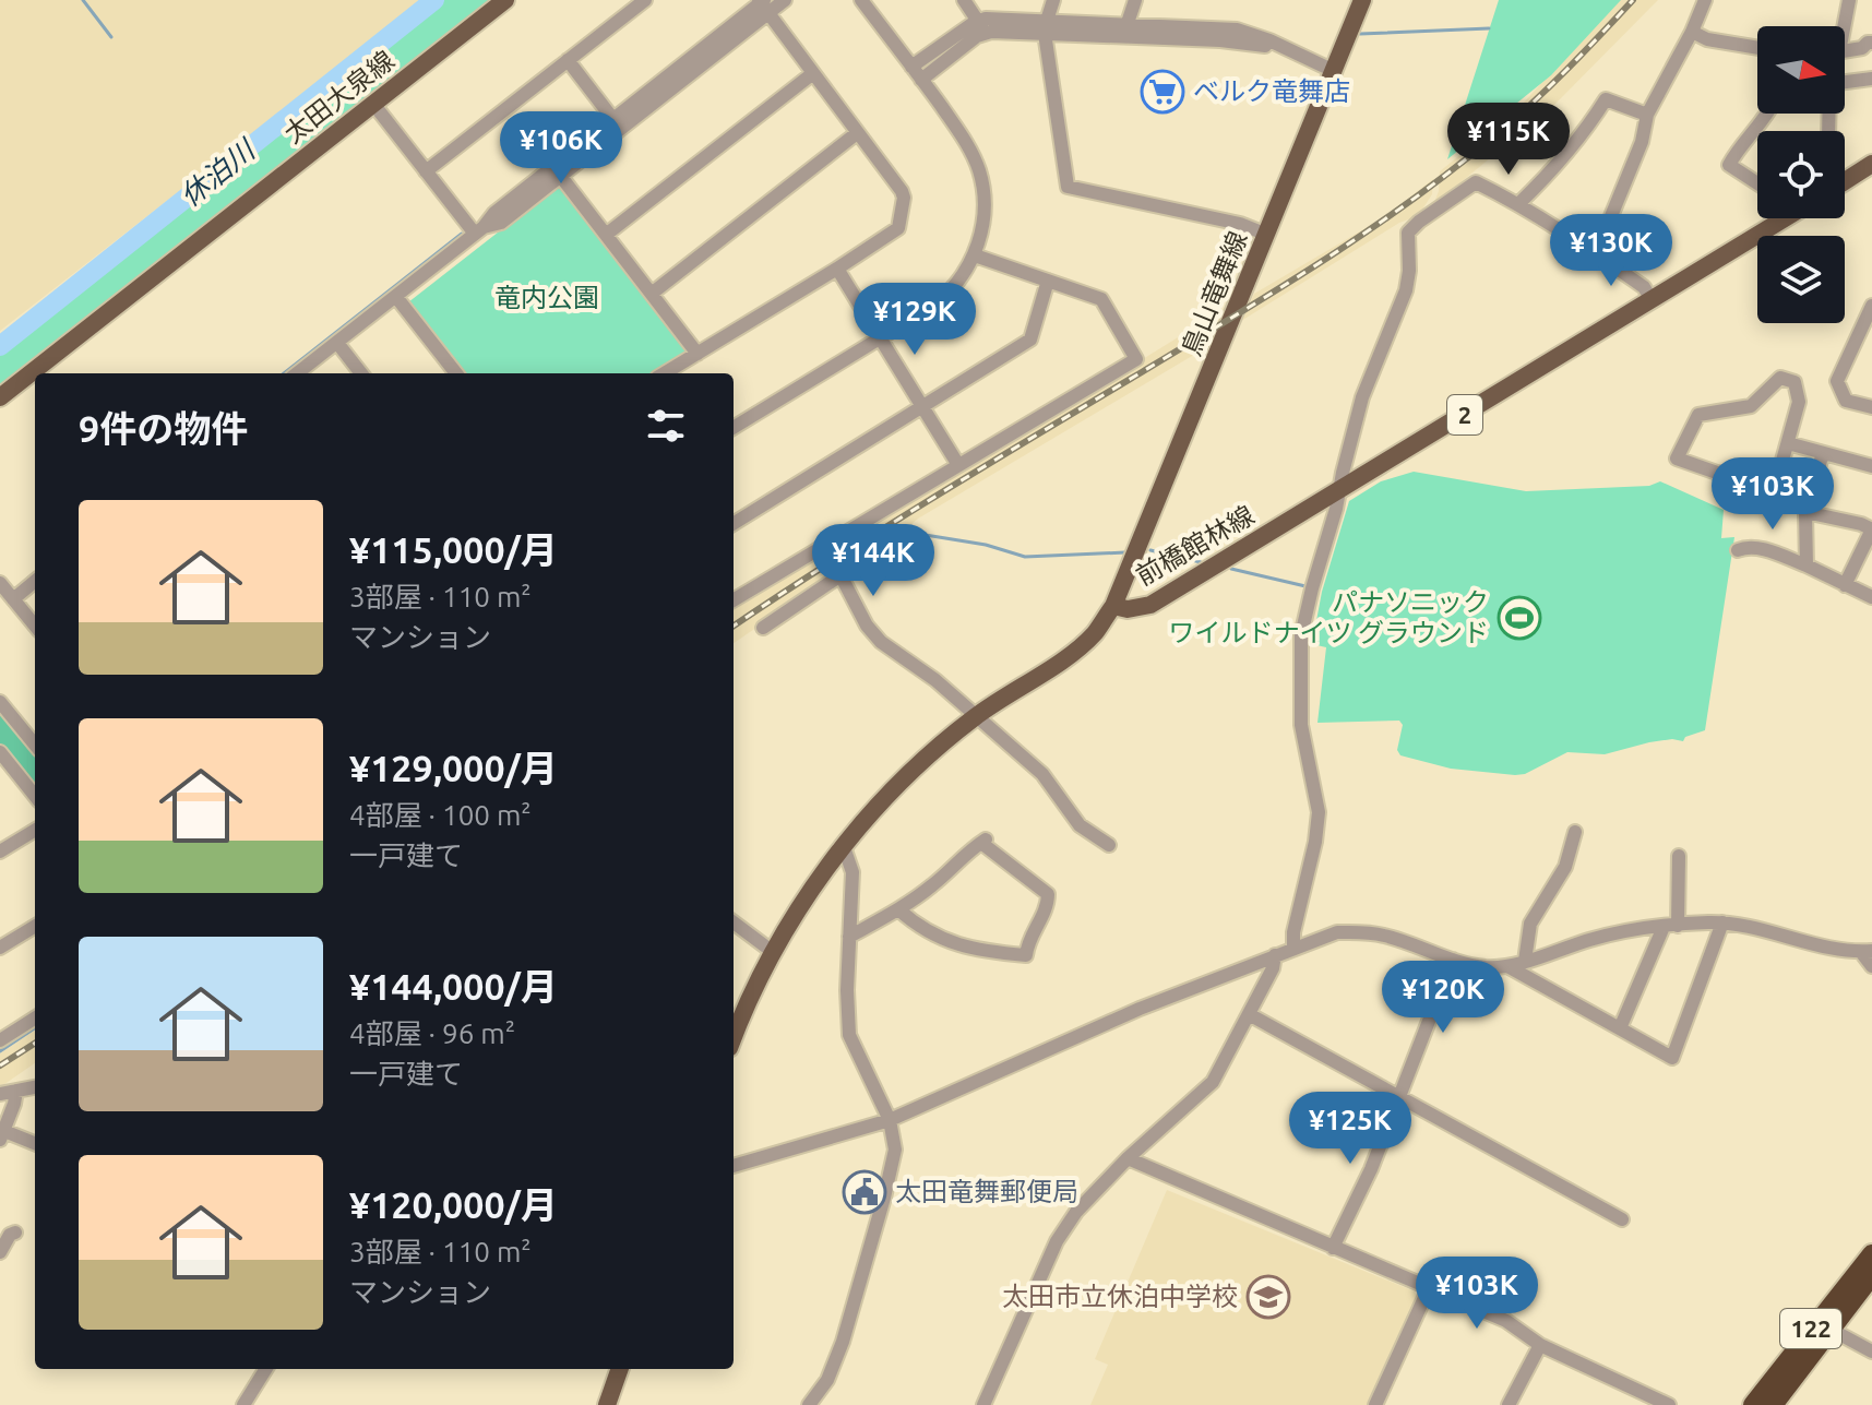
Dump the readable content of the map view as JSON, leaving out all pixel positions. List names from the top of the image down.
{
  "streets": {
    "highway": ["122"],
    "main road": [
      "太田大泉線",
      "鳥山竜舞線",
      "2",
      "前橋館林線"
    ]
  },
  "crossings": [
    ["鳥山竜舞線", "前橋館林線"]
  ],
  "water": ["休泊川"],
  "parks": ["竜内公園"],
  "places": {
    "supermarket": ["ベルク竜舞店"],
    "sports": ["パナソニック ワイルドナイツ グラウンド"],
    "public building": ["太田竜舞郵便局"],
    "school or university": ["太田市立休泊中学校"]
  },
  "north": "right",
  "page": {
    "price": [
      "¥115K",
      "¥106K",
      "¥130K",
      "¥129K",
      "¥103K",
      "¥144K",
      "¥120K",
      "¥125K",
      "¥103K"
    ],
    "heading": "9件の物件",
    "list": [
      {
        "name": "¥115,000/月",
        "note": "3部屋 · 110 m² · マンション"
      },
      {
        "name": "¥129,000/月",
        "note": "4部屋 · 100 m² · 一戸建て"
      },
      {
        "name": "¥144,000/月",
        "note": "4部屋 · 96 m² · 一戸建て"
      },
      {
        "name": "¥120,000/月",
        "note": "3部屋 · 110 m² · マンション"
      }
    ]
  }
}
